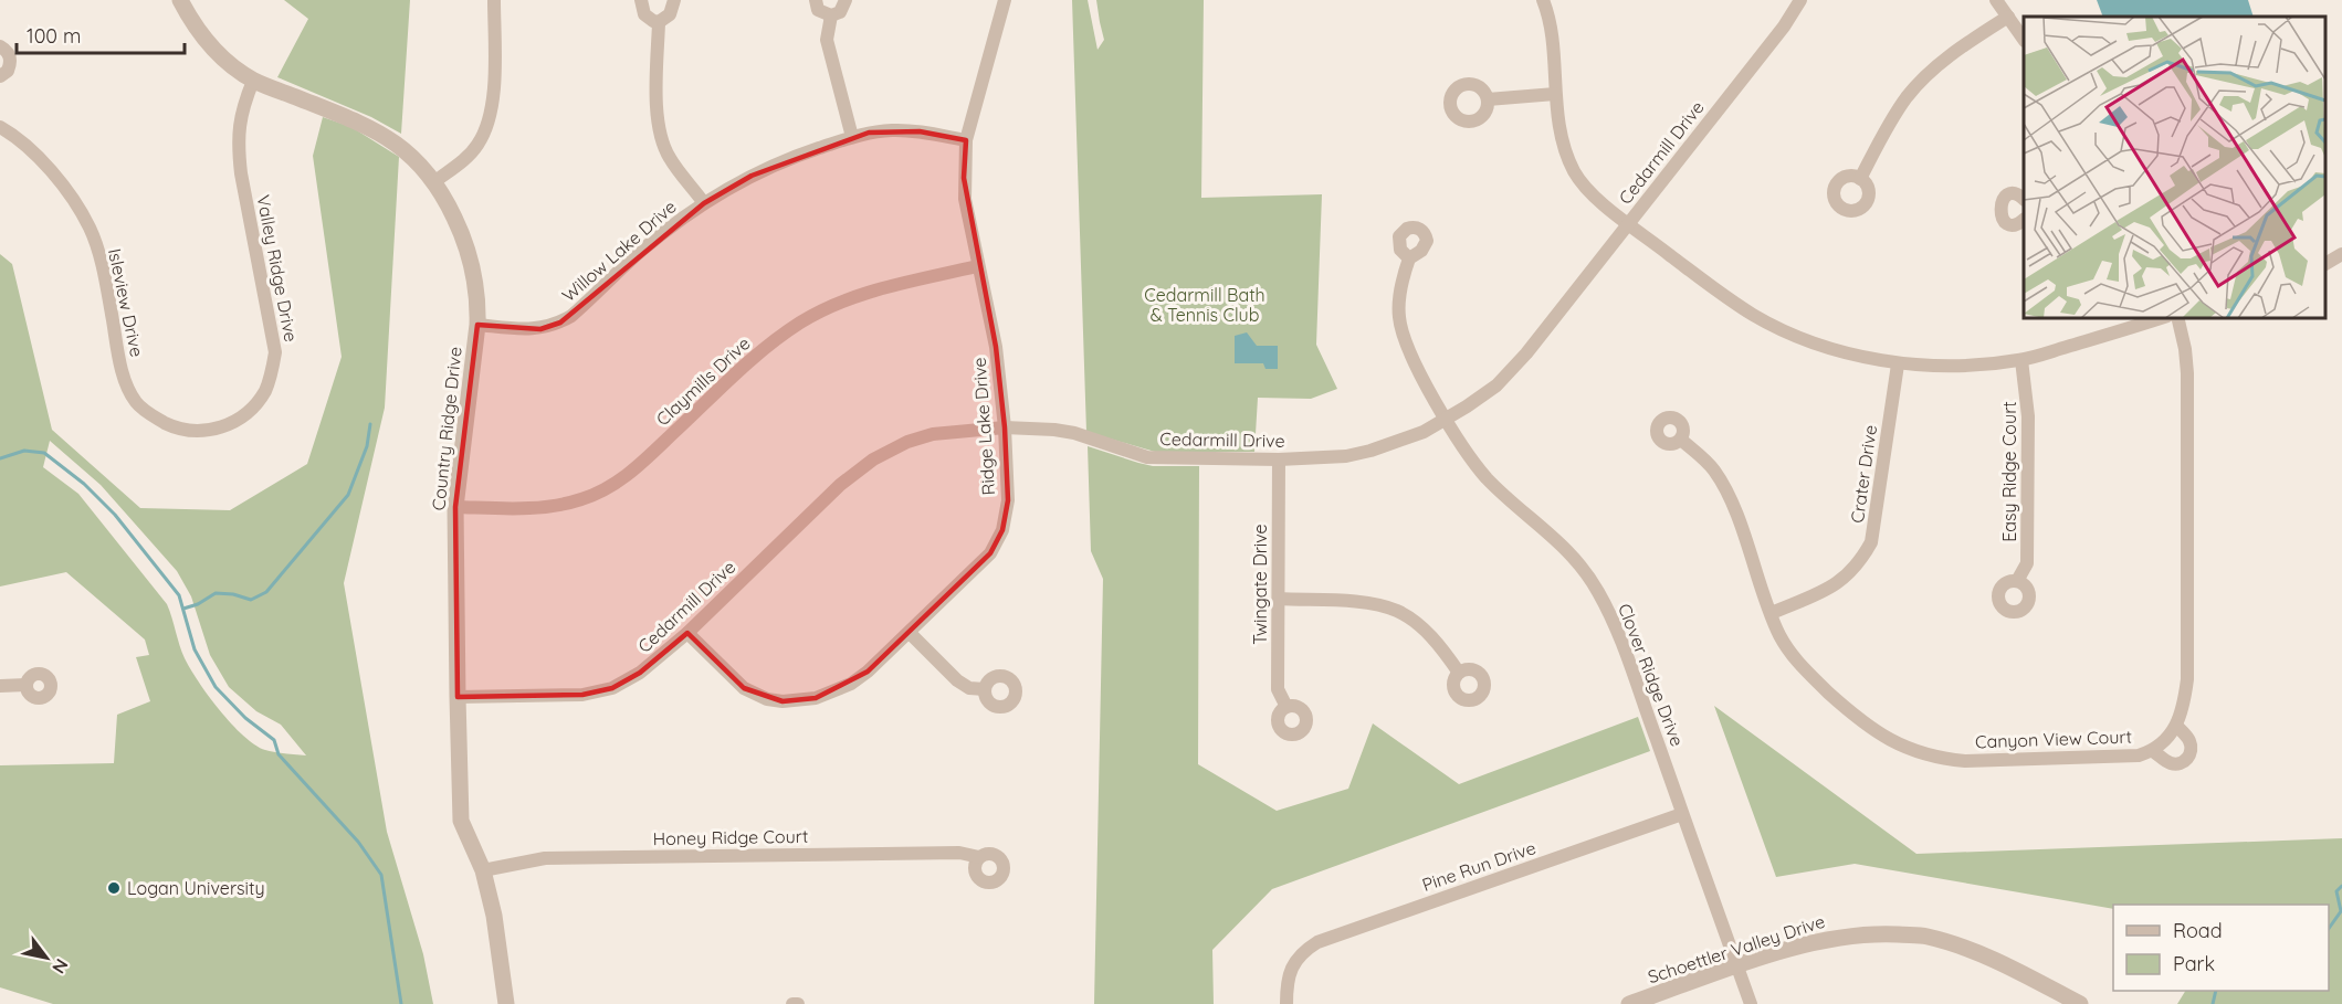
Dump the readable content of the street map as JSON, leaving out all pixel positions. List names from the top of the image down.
{
  "streets": {
    "street": [
      "Cedarmill Drive",
      "Willow Lake Drive",
      "Valley Ridge Drive",
      "Isleview Drive",
      "Claymills Drive",
      "Ridge Lake Drive",
      "Country Ridge Drive",
      "Easy Ridge Court",
      "Crater Drive",
      "Twingate Drive",
      "Clover Ridge Drive",
      "Canyon View Court",
      "Honey Ridge Court",
      "Pine Run Drive",
      "Schoettler Valley Drive"
    ]
  },
  "crossings": [
    ["Cedarmill Drive", "Ridge Lake Drive"],
    ["Cedarmill Drive", "Country Ridge Drive"],
    ["Cedarmill Drive", "Twingate Drive"],
    ["Cedarmill Drive", "Clover Ridge Drive"],
    ["Willow Lake Drive", "Ridge Lake Drive"],
    ["Willow Lake Drive", "Country Ridge Drive"],
    ["Valley Ridge Drive", "Isleview Drive"],
    ["Valley Ridge Drive", "Country Ridge Drive"],
    ["Claymills Drive", "Ridge Lake Drive"],
    ["Claymills Drive", "Country Ridge Drive"],
    ["Country Ridge Drive", "Honey Ridge Court"],
    ["Crater Drive", "Canyon View Court"],
    ["Clover Ridge Drive", "Pine Run Drive"],
    ["Clover Ridge Drive", "Schoettler Valley Drive"]
  ],
  "parks": ["Cedarmill Bath & Tennis Club"],
  "places": ["Logan University"],
  "legend": ["Road", "Park"],
  "scale_bar": "100 m",
  "north": "bottom right"
}
